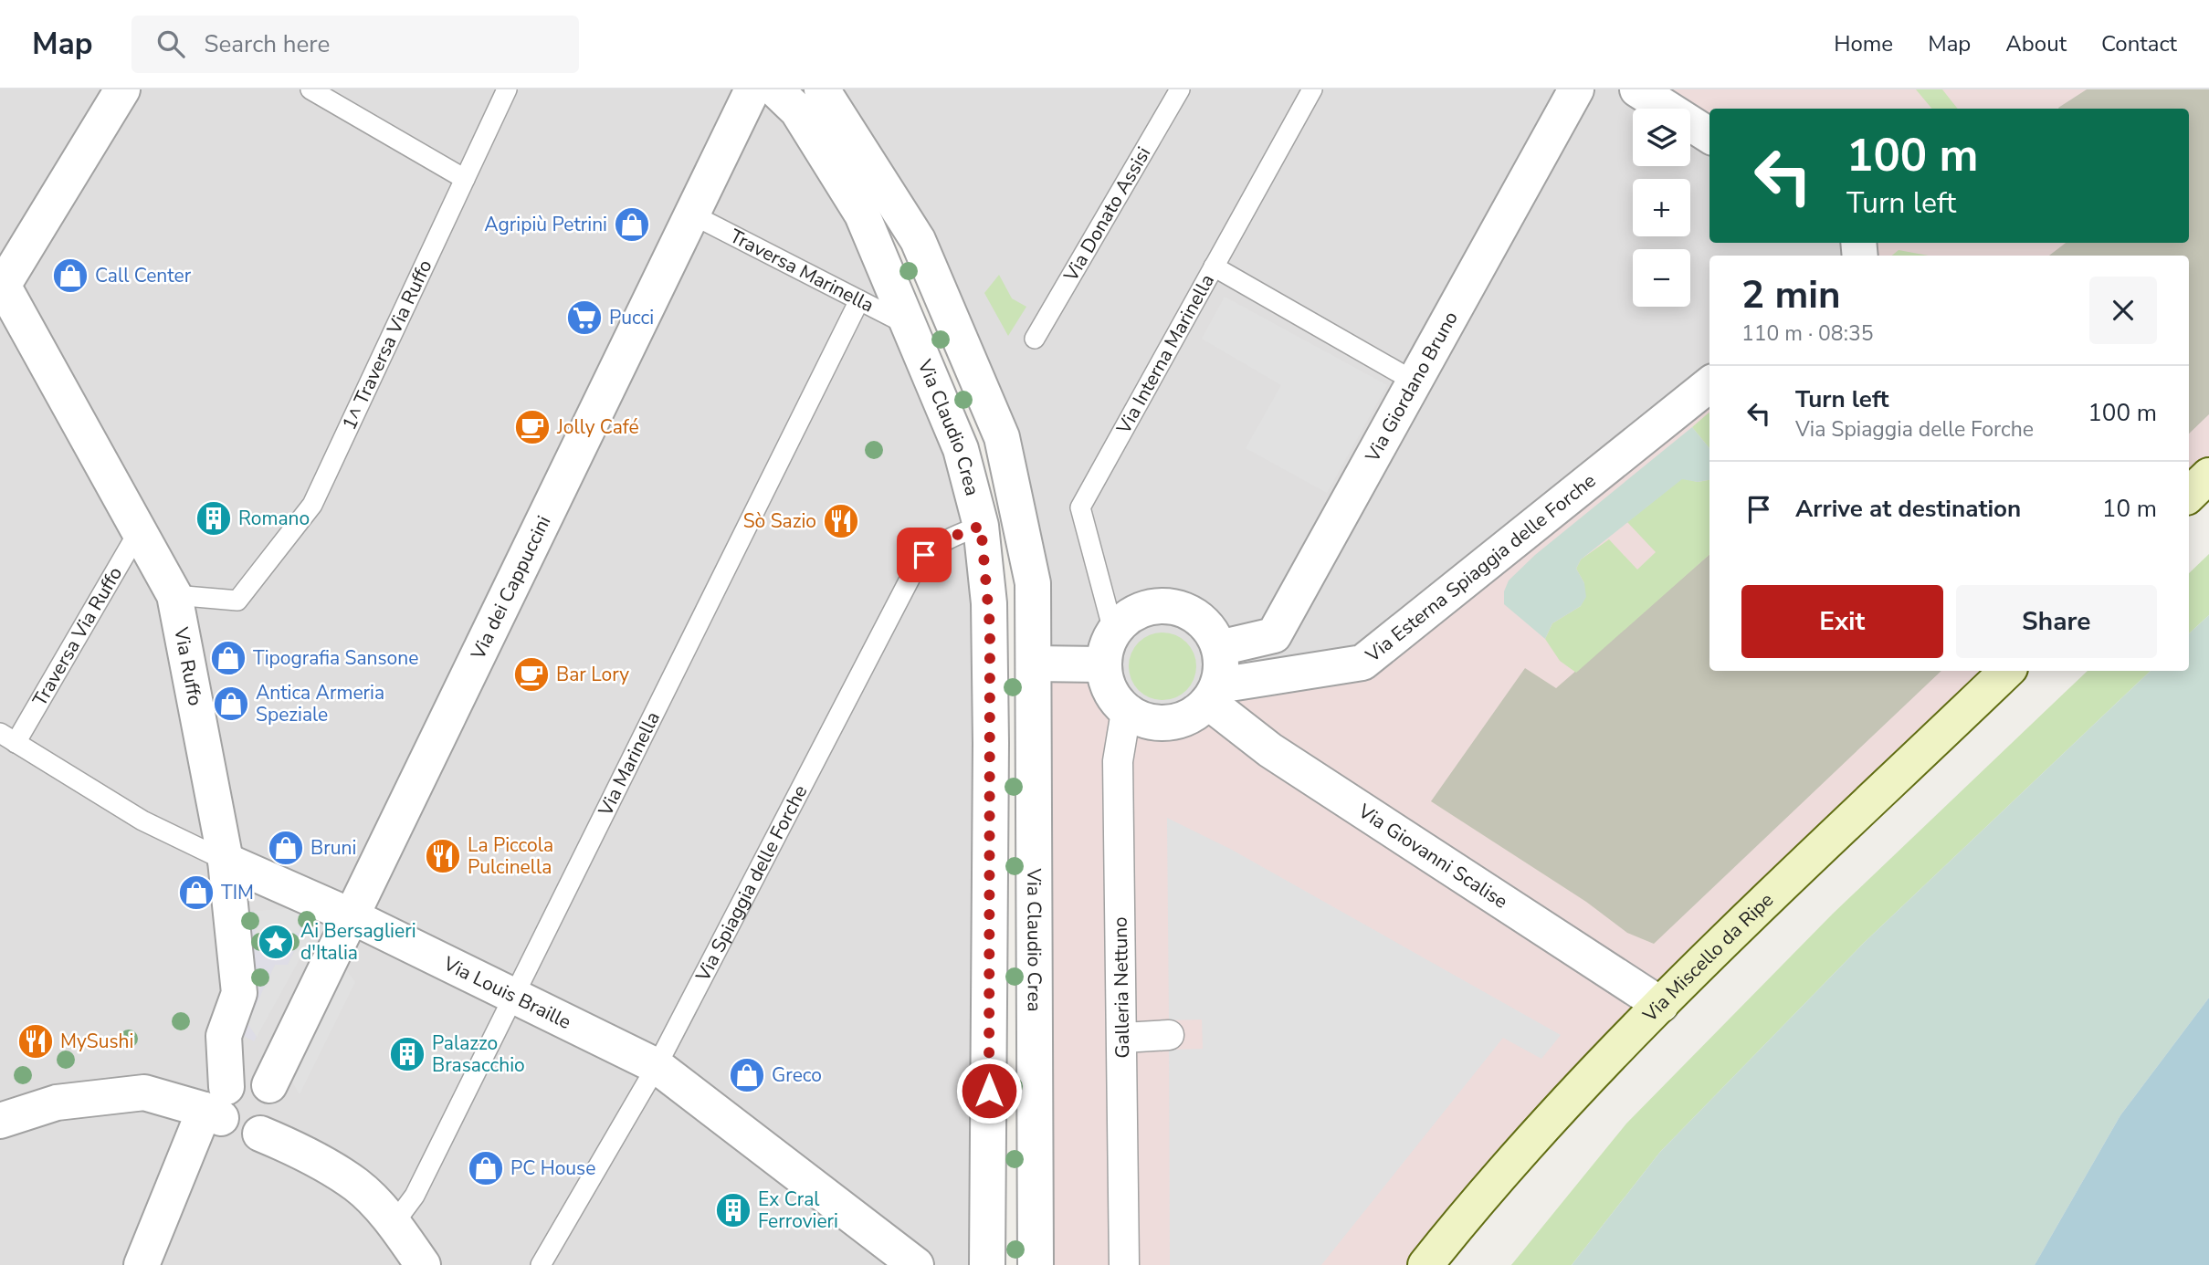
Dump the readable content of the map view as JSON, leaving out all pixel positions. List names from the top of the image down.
{
  "streets": {
    "main road": ["Via Miscello da Ripe"],
    "street": [
      "Via Giordano Bruno",
      "Via Claudio Crea",
      "Via Esterna Spiaggia delle Forche",
      "Via dei Cappuccini",
      "Via Ruffo",
      "Via Giovanni Scalise",
      "Galleria Nettuno",
      "Via Louis Braille"
    ],
    "lane": [
      "Via Donato Assisi",
      "Traversa Marinella",
      "1^ Traversa Via Ruffo",
      "Via Interna Marinella",
      "Traversa Via Ruffo",
      "Via Marinella",
      "Via Spiaggia delle Forche"
    ]
  },
  "crossings": [
    ["Traversa Marinella", "Via Claudio Crea"],
    ["Traversa Marinella", "Via dei Cappuccini"],
    ["Traversa Marinella", "Via Marinella"],
    ["1^ Traversa Via Ruffo", "Via Ruffo"],
    ["Via Interna Marinella", "Via Giordano Bruno"],
    ["Via Interna Marinella", "Via Esterna Spiaggia delle Forche"],
    ["Via Interna Marinella", "Via Giovanni Scalise"],
    ["Via Interna Marinella", "Galleria Nettuno"],
    ["Via Giordano Bruno", "Via Esterna Spiaggia delle Forche"],
    ["Via Giordano Bruno", "Via Giovanni Scalise"],
    ["Via Giordano Bruno", "Galleria Nettuno"],
    ["Via Claudio Crea", "Via Spiaggia delle Forche"],
    ["Via Esterna Spiaggia delle Forche", "Via Giovanni Scalise"],
    ["Via Esterna Spiaggia delle Forche", "Galleria Nettuno"],
    ["Via dei Cappuccini", "Via Ruffo"],
    ["Via dei Cappuccini", "Via Louis Braille"],
    ["Traversa Via Ruffo", "Via Ruffo"],
    ["Traversa Via Ruffo", "Via Louis Braille"],
    ["Via Ruffo", "Via Louis Braille"],
    ["Via Marinella", "Via Louis Braille"],
    ["Via Giovanni Scalise", "Via Miscello da Ripe"],
    ["Via Giovanni Scalise", "Galleria Nettuno"],
    ["Via Spiaggia delle Forche", "Via Louis Braille"]
  ],
  "places": {
    "shop": [
      "Agripiù Petrini",
      "Call Center",
      "Tipografia Sansone",
      "Antica Armeria Speziale",
      "Bruni",
      "TIM",
      "Greco",
      "PC House"
    ],
    "supermarket": ["Pucci"],
    "cafe": ["Jolly Café", "Bar Lory"],
    "building": ["Romano", "Palazzo Brasacchio", "Ex Cral Ferrovieri"],
    "restaurant": ["Sò Sazio", "La Piccola Pulcinella", "MySushi"],
    "place": ["Ai Bersaglieri d'Italia"]
  },
  "page": {
    "header": "Map",
    "search": "Search here",
    "nav": [
      "Home",
      "Map",
      "About",
      "Contact"
    ],
    "map_buttons": ["+", "−"],
    "turn": ["100 m", "Turn left"],
    "heading": ["2 min", "110 m · 08:35"],
    "list": [
      {
        "name": "Turn left",
        "note": "Via Spiaggia delle Forche",
        "value": "100 m"
      },
      {
        "name": "Arrive at destination",
        "value": "10 m"
      }
    ],
    "buttons": ["Exit", "Share"]
  }
}
